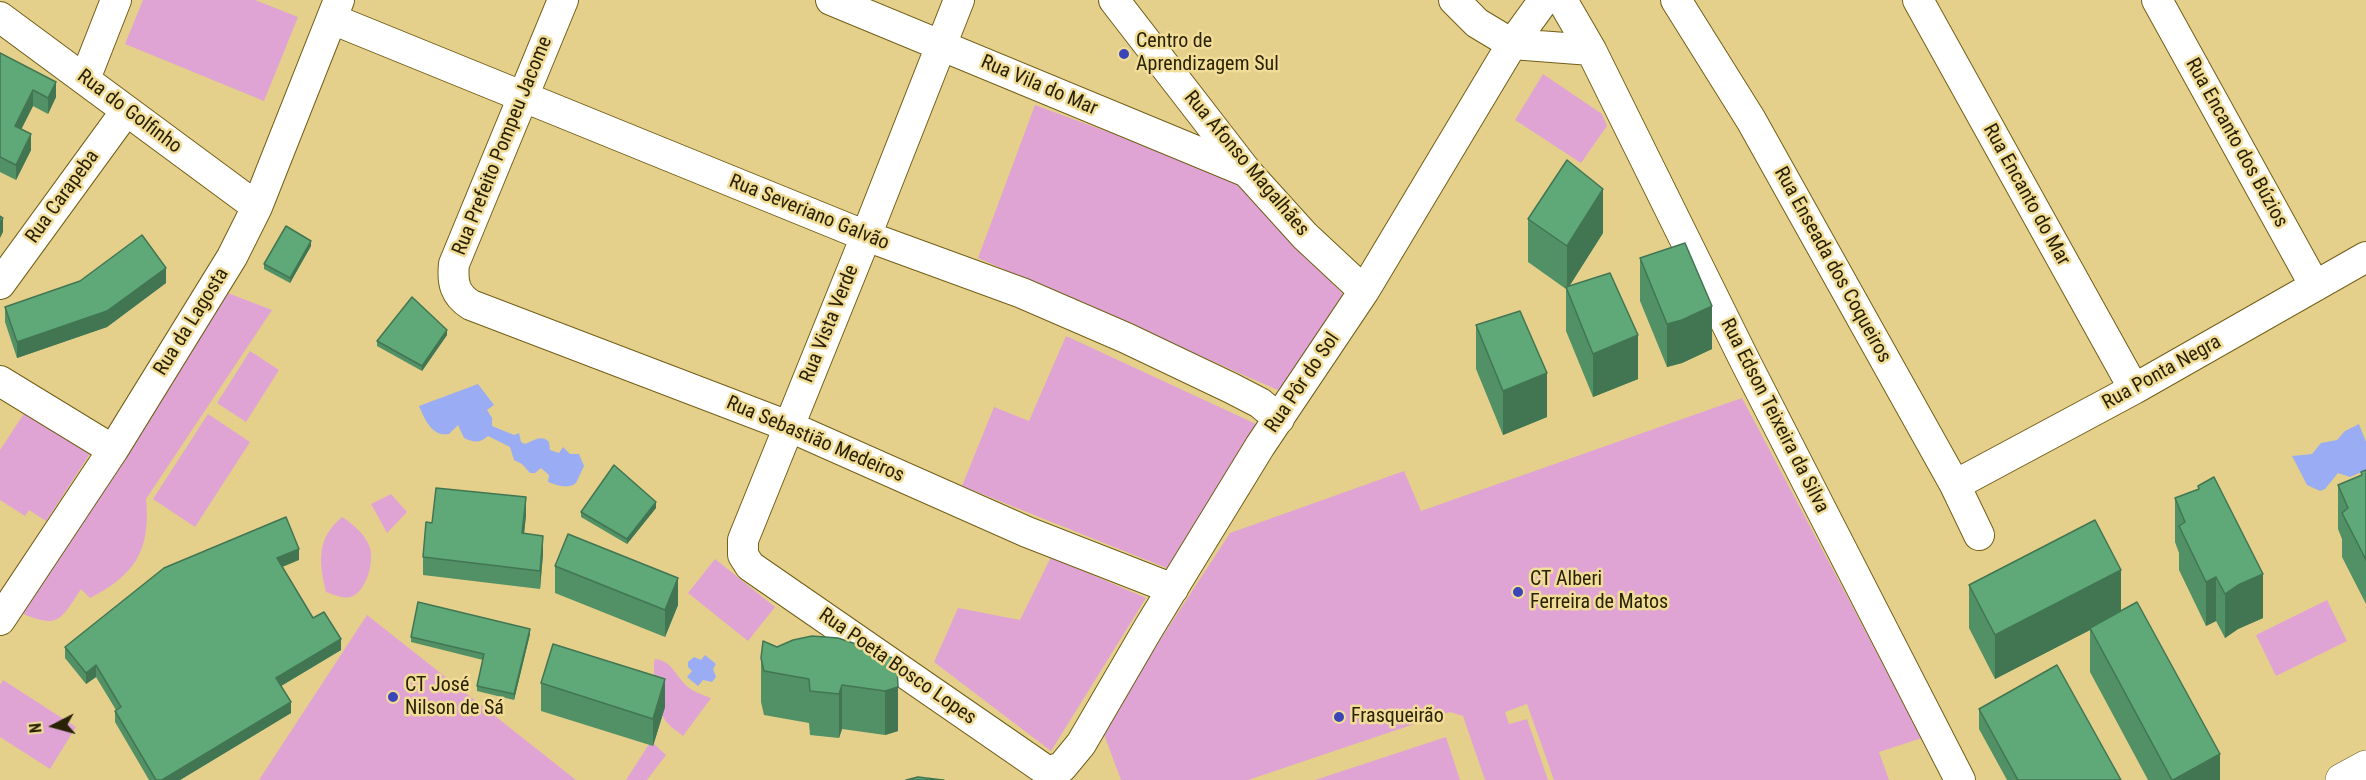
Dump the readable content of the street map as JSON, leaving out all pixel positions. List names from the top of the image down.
{
  "streets": {
    "street": [
      "Rua Vila do Mar",
      "Rua do Golfinho",
      "Rua Encanto dos Búzios",
      "Rua Prefeito Pompeu Jacome",
      "Rua Afonso Magalhães",
      "Rua Encanto do Mar",
      "Rua Carapeba",
      "Rua Severiano Galvão",
      "Rua Enseada dos Coqueiros",
      "Rua da Lagosta",
      "Rua Vista Verde",
      "Rua Ponta Negra",
      "Rua Pôr do Sol",
      "Rua Edson Teixeira da Silva",
      "Rua Sebastião Medeiros",
      "Rua Poeta Bosco Lopes"
    ]
  },
  "crossings": [
    ["Rua Vila do Mar", "Rua Afonso Magalhães"],
    ["Rua Vila do Mar", "Rua Vista Verde"],
    ["Rua do Golfinho", "Rua Carapeba"],
    ["Rua do Golfinho", "Rua da Lagosta"],
    ["Rua Encanto dos Búzios", "Rua Ponta Negra"],
    ["Rua Prefeito Pompeu Jacome", "Rua Severiano Galvão"],
    ["Rua Prefeito Pompeu Jacome", "Rua Sebastião Medeiros"],
    ["Rua Afonso Magalhães", "Rua Pôr do Sol"],
    ["Rua Encanto do Mar", "Rua Ponta Negra"],
    ["Rua Severiano Galvão", "Rua da Lagosta"],
    ["Rua Severiano Galvão", "Rua Vista Verde"],
    ["Rua Severiano Galvão", "Rua Pôr do Sol"],
    ["Rua Enseada dos Coqueiros", "Rua Ponta Negra"],
    ["Rua Vista Verde", "Rua Sebastião Medeiros"],
    ["Rua Vista Verde", "Rua Poeta Bosco Lopes"],
    ["Rua Pôr do Sol", "Rua Sebastião Medeiros"],
    ["Rua Pôr do Sol", "Rua Poeta Bosco Lopes"]
  ],
  "places": [
    "Centro de Aprendizagem Sul",
    "CT Alberi Ferreira de Matos",
    "CT José Nilson de Sá",
    "Frasqueirão"
  ],
  "north": "left"
}
